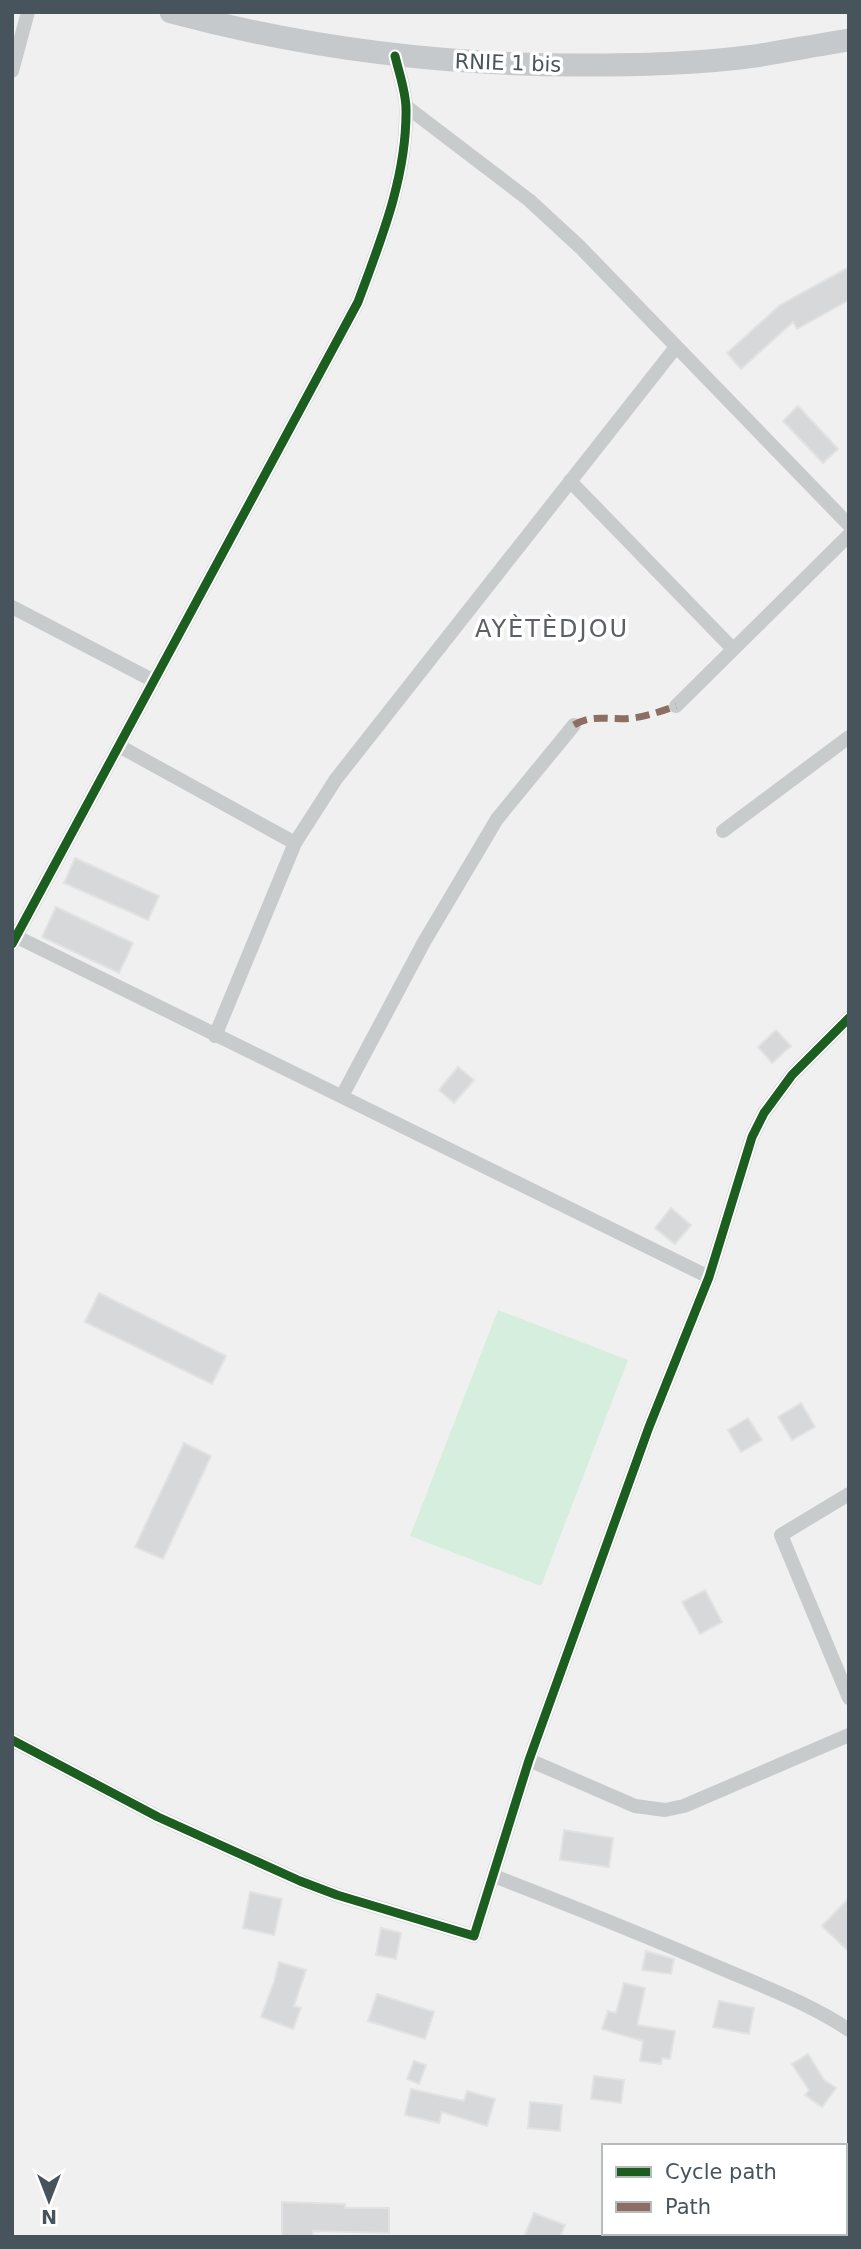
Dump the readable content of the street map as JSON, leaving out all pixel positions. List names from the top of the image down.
{
  "streets": {
    "main road": ["RNIE 1 bis"]
  },
  "districts": ["AYÈTÈDJOU"],
  "legend": ["Cycle path", "Path"],
  "north": "bottom"
}
